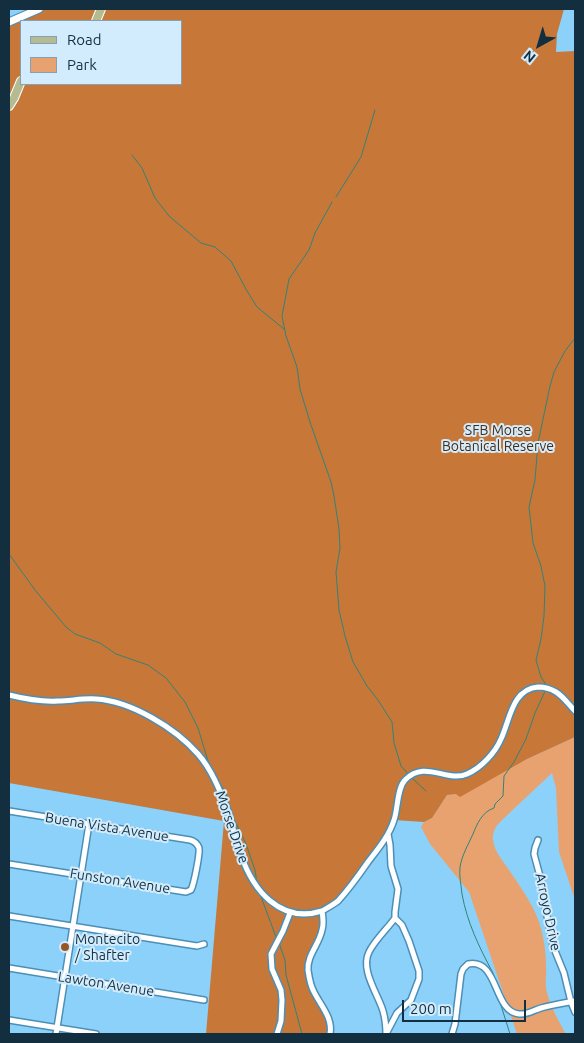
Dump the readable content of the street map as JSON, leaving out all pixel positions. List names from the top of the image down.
{
  "streets": {
    "street": [
      "Buena Vista Avenue",
      "Morse Drive",
      "Funston Avenue",
      "Arroyo Drive",
      "Lawton Avenue"
    ]
  },
  "crossings": [
    ["Buena Vista Avenue", "Funston Avenue"]
  ],
  "parks": ["SFB Morse Botanical Reserve"],
  "places": ["Montecito / Shafter"],
  "legend": ["Road", "Park"],
  "scale_bar": "200 m",
  "north": "bottom left"
}
